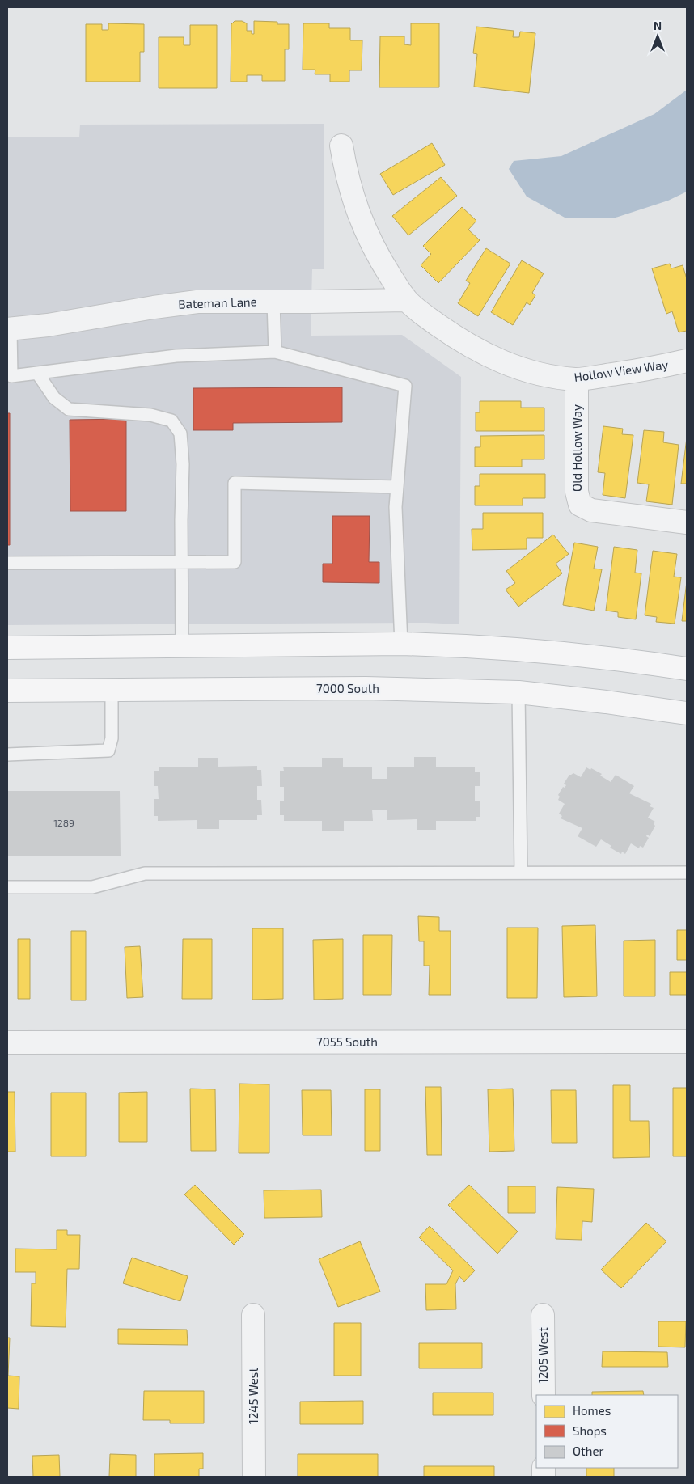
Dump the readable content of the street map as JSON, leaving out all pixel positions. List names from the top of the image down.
{
  "streets": {
    "main road": ["7000 South"],
    "street": [
      "Bateman Lane",
      "Hollow View Way",
      "Old Hollow Way",
      "7055 South",
      "1205 West",
      "1245 West"
    ]
  },
  "crossings": [
    ["Bateman Lane", "Hollow View Way"],
    ["Hollow View Way", "Old Hollow Way"]
  ],
  "house_numbers": ["1289"],
  "legend": ["Homes", "Shops", "Other"],
  "north": "top"
}
